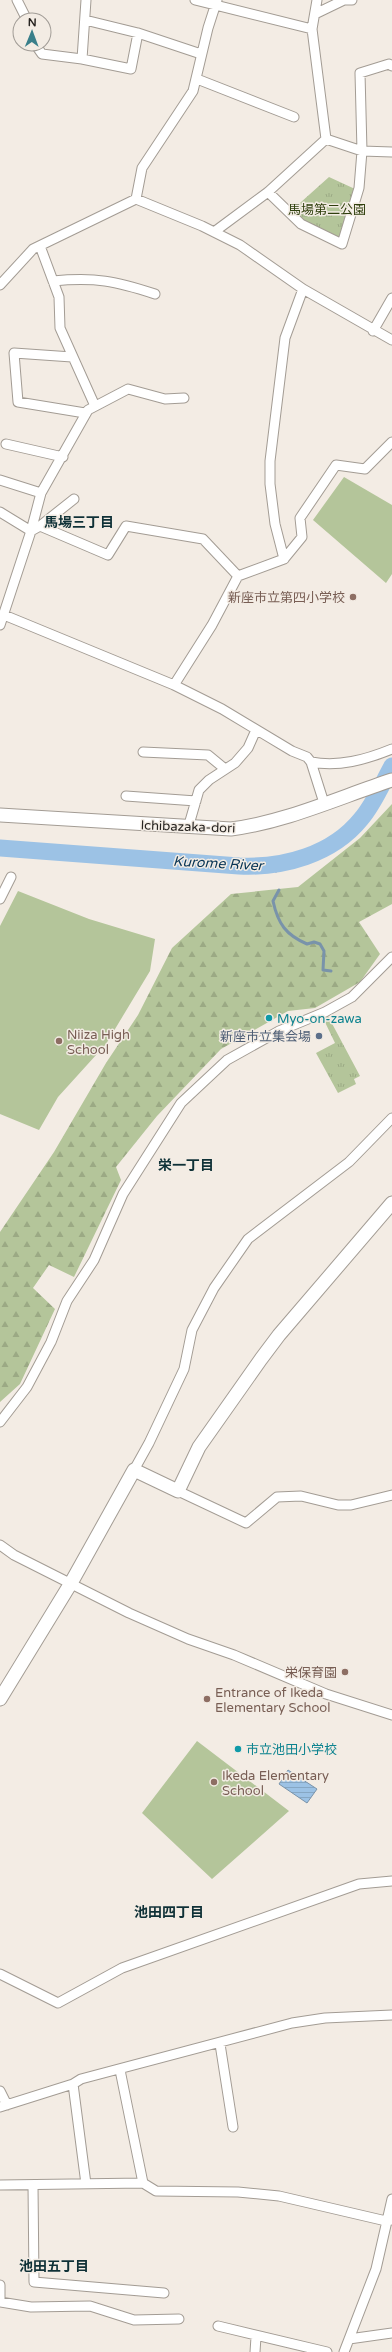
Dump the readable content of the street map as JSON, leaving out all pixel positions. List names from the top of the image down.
{
  "streets": {
    "street": ["Ichibazaka-dori"]
  },
  "districts": [
    "馬場三丁目",
    "栄一丁目",
    "池田四丁目",
    "池田五丁目"
  ],
  "water": ["Kurome River"],
  "parks": ["馬場第二公園"],
  "places": [
    "新座市立第四小学校",
    "Myo-on-zawa",
    "新座市立集会場",
    "Niiza High School",
    "栄保育園",
    "Entrance of Ikeda Elementary School",
    "市立池田小学校",
    "Ikeda Elementary School"
  ],
  "north": "top"
}
